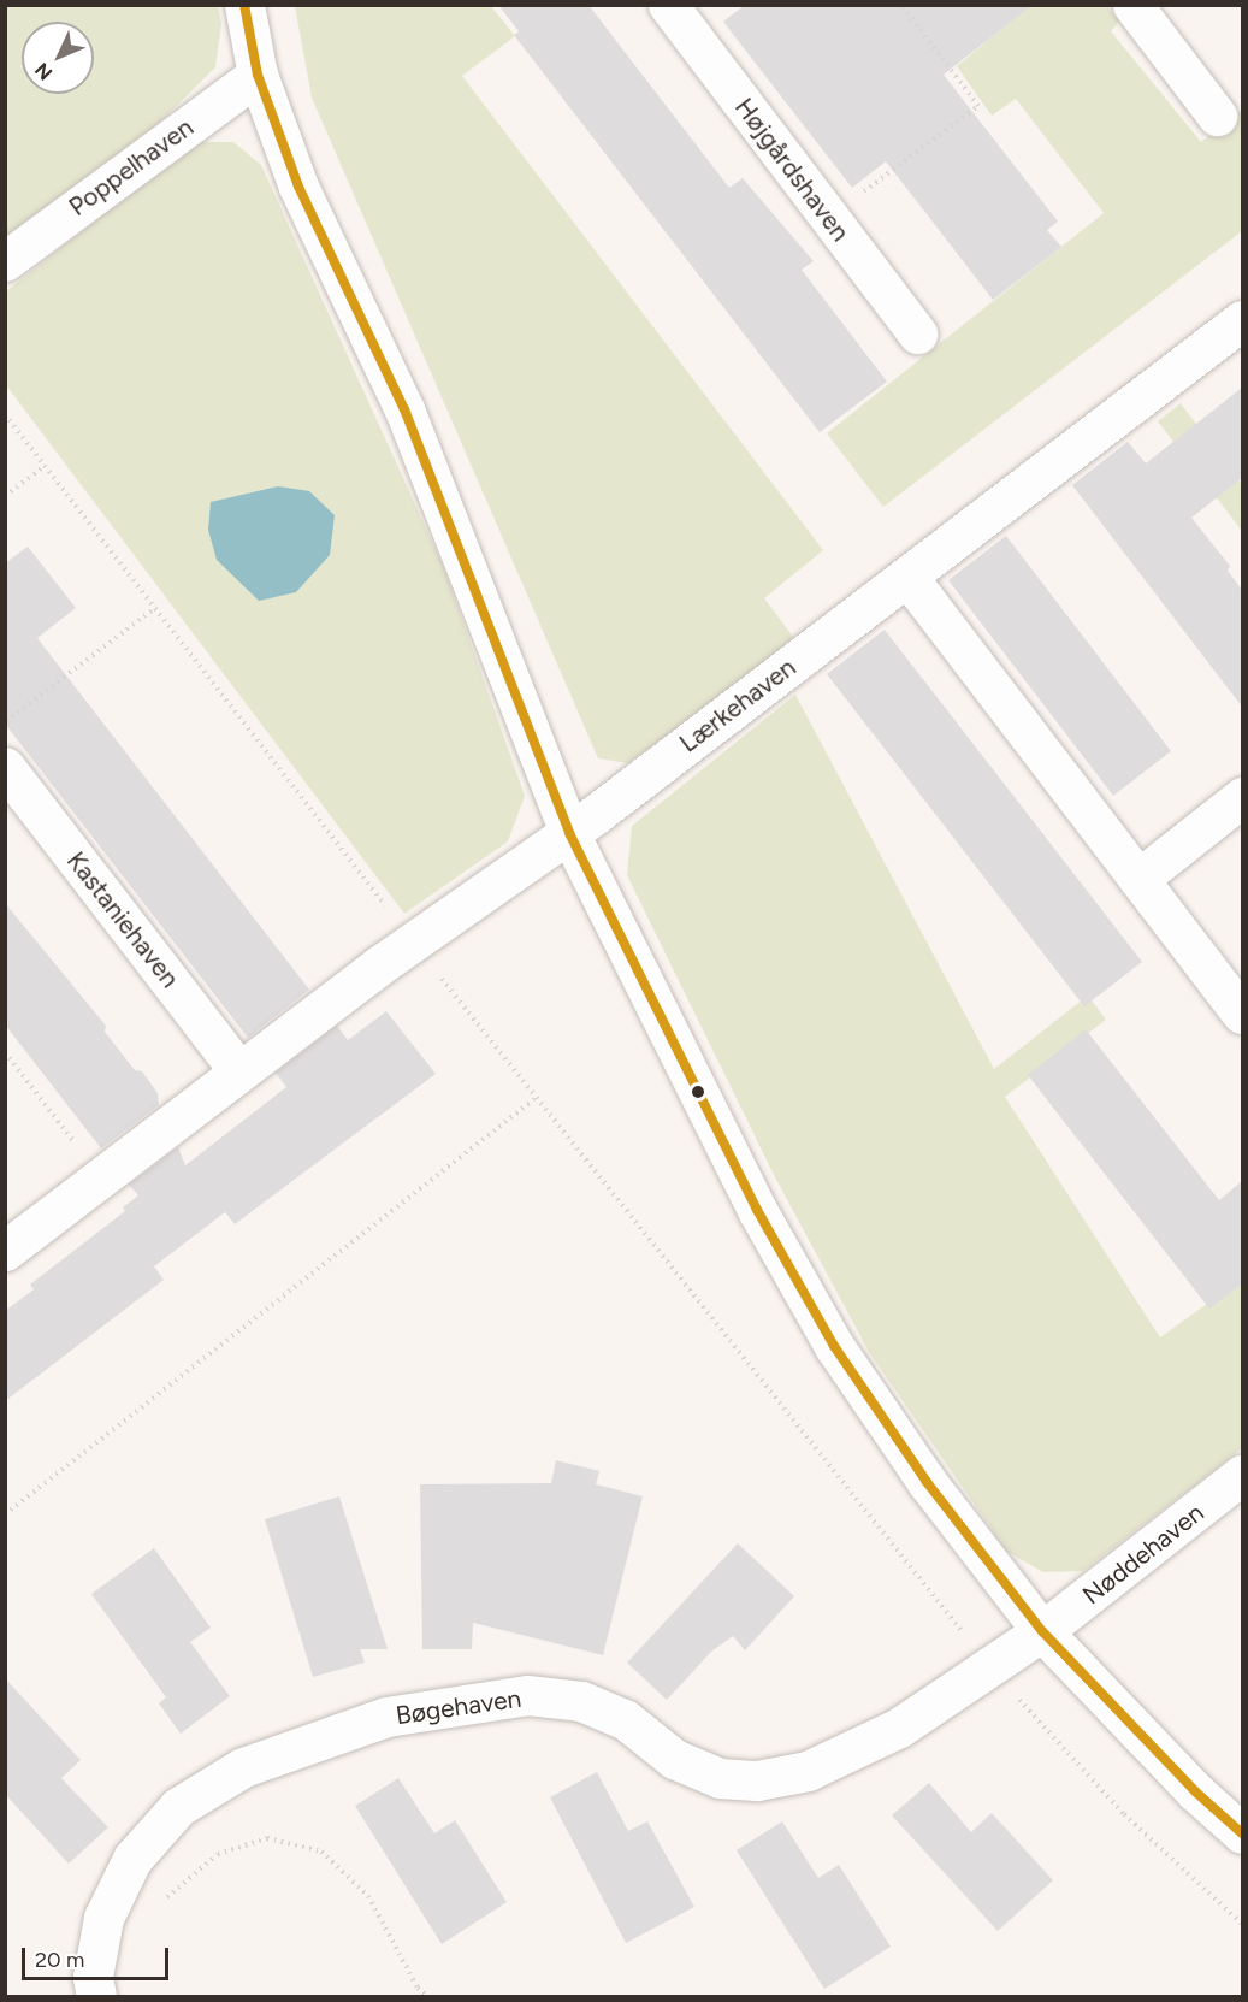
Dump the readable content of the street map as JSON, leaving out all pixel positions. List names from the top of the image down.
{
  "streets": {
    "street": [
      "Poppelhaven",
      "Højgårdshaven",
      "Lærkehaven",
      "Kastaniehaven",
      "Nøddehaven",
      "Bøgehaven"
    ]
  },
  "crossings": [
    ["Nøddehaven", "Bøgehaven"]
  ],
  "scale_bar": "20 m",
  "north": "bottom left"
}
